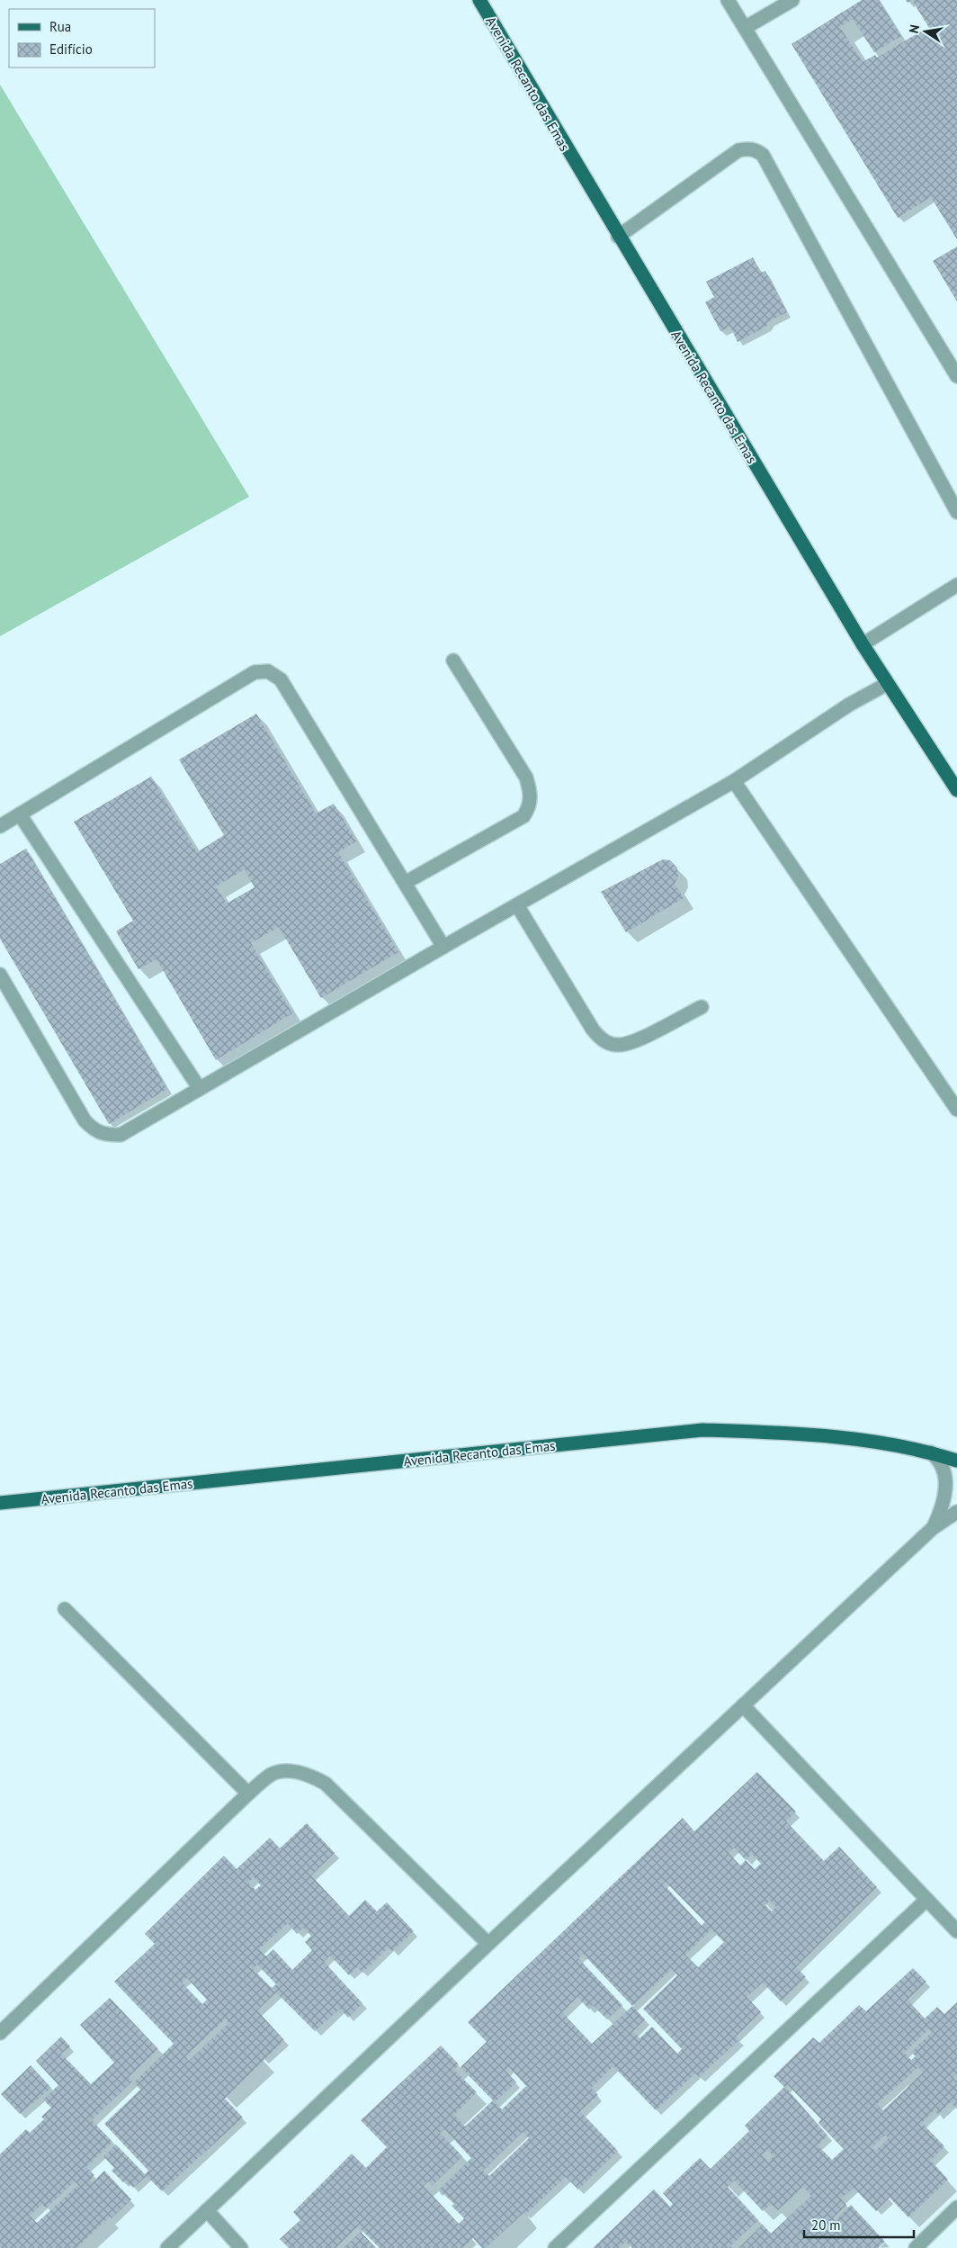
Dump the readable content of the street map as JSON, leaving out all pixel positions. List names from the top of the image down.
{
  "streets": {
    "main road": ["Avenida Recanto das Emas"]
  },
  "legend": ["Rua", "Edifício"],
  "scale_bar": "20 m",
  "north": "left"
}
